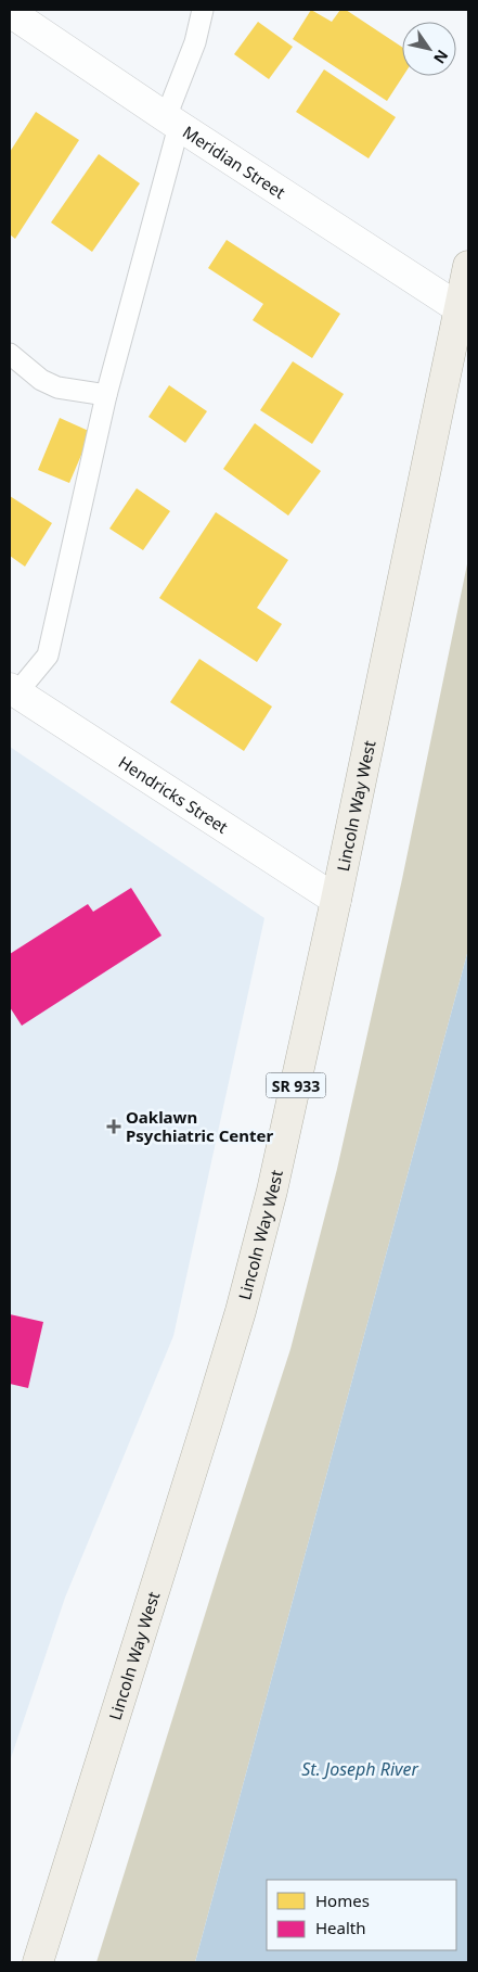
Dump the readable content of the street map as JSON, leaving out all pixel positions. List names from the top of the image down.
{
  "streets": {
    "main road": ["Lincoln Way West", "SR 933"],
    "street": ["Meridian Street", "Hendricks Street"]
  },
  "crossings": [
    ["Meridian Street", "Lincoln Way West"],
    ["Hendricks Street", "Lincoln Way West"]
  ],
  "water": ["St. Joseph River"],
  "places": {
    "health": ["Oaklawn Psychiatric Center"]
  },
  "legend": ["Homes", "Health"],
  "north": "bottom right"
}
